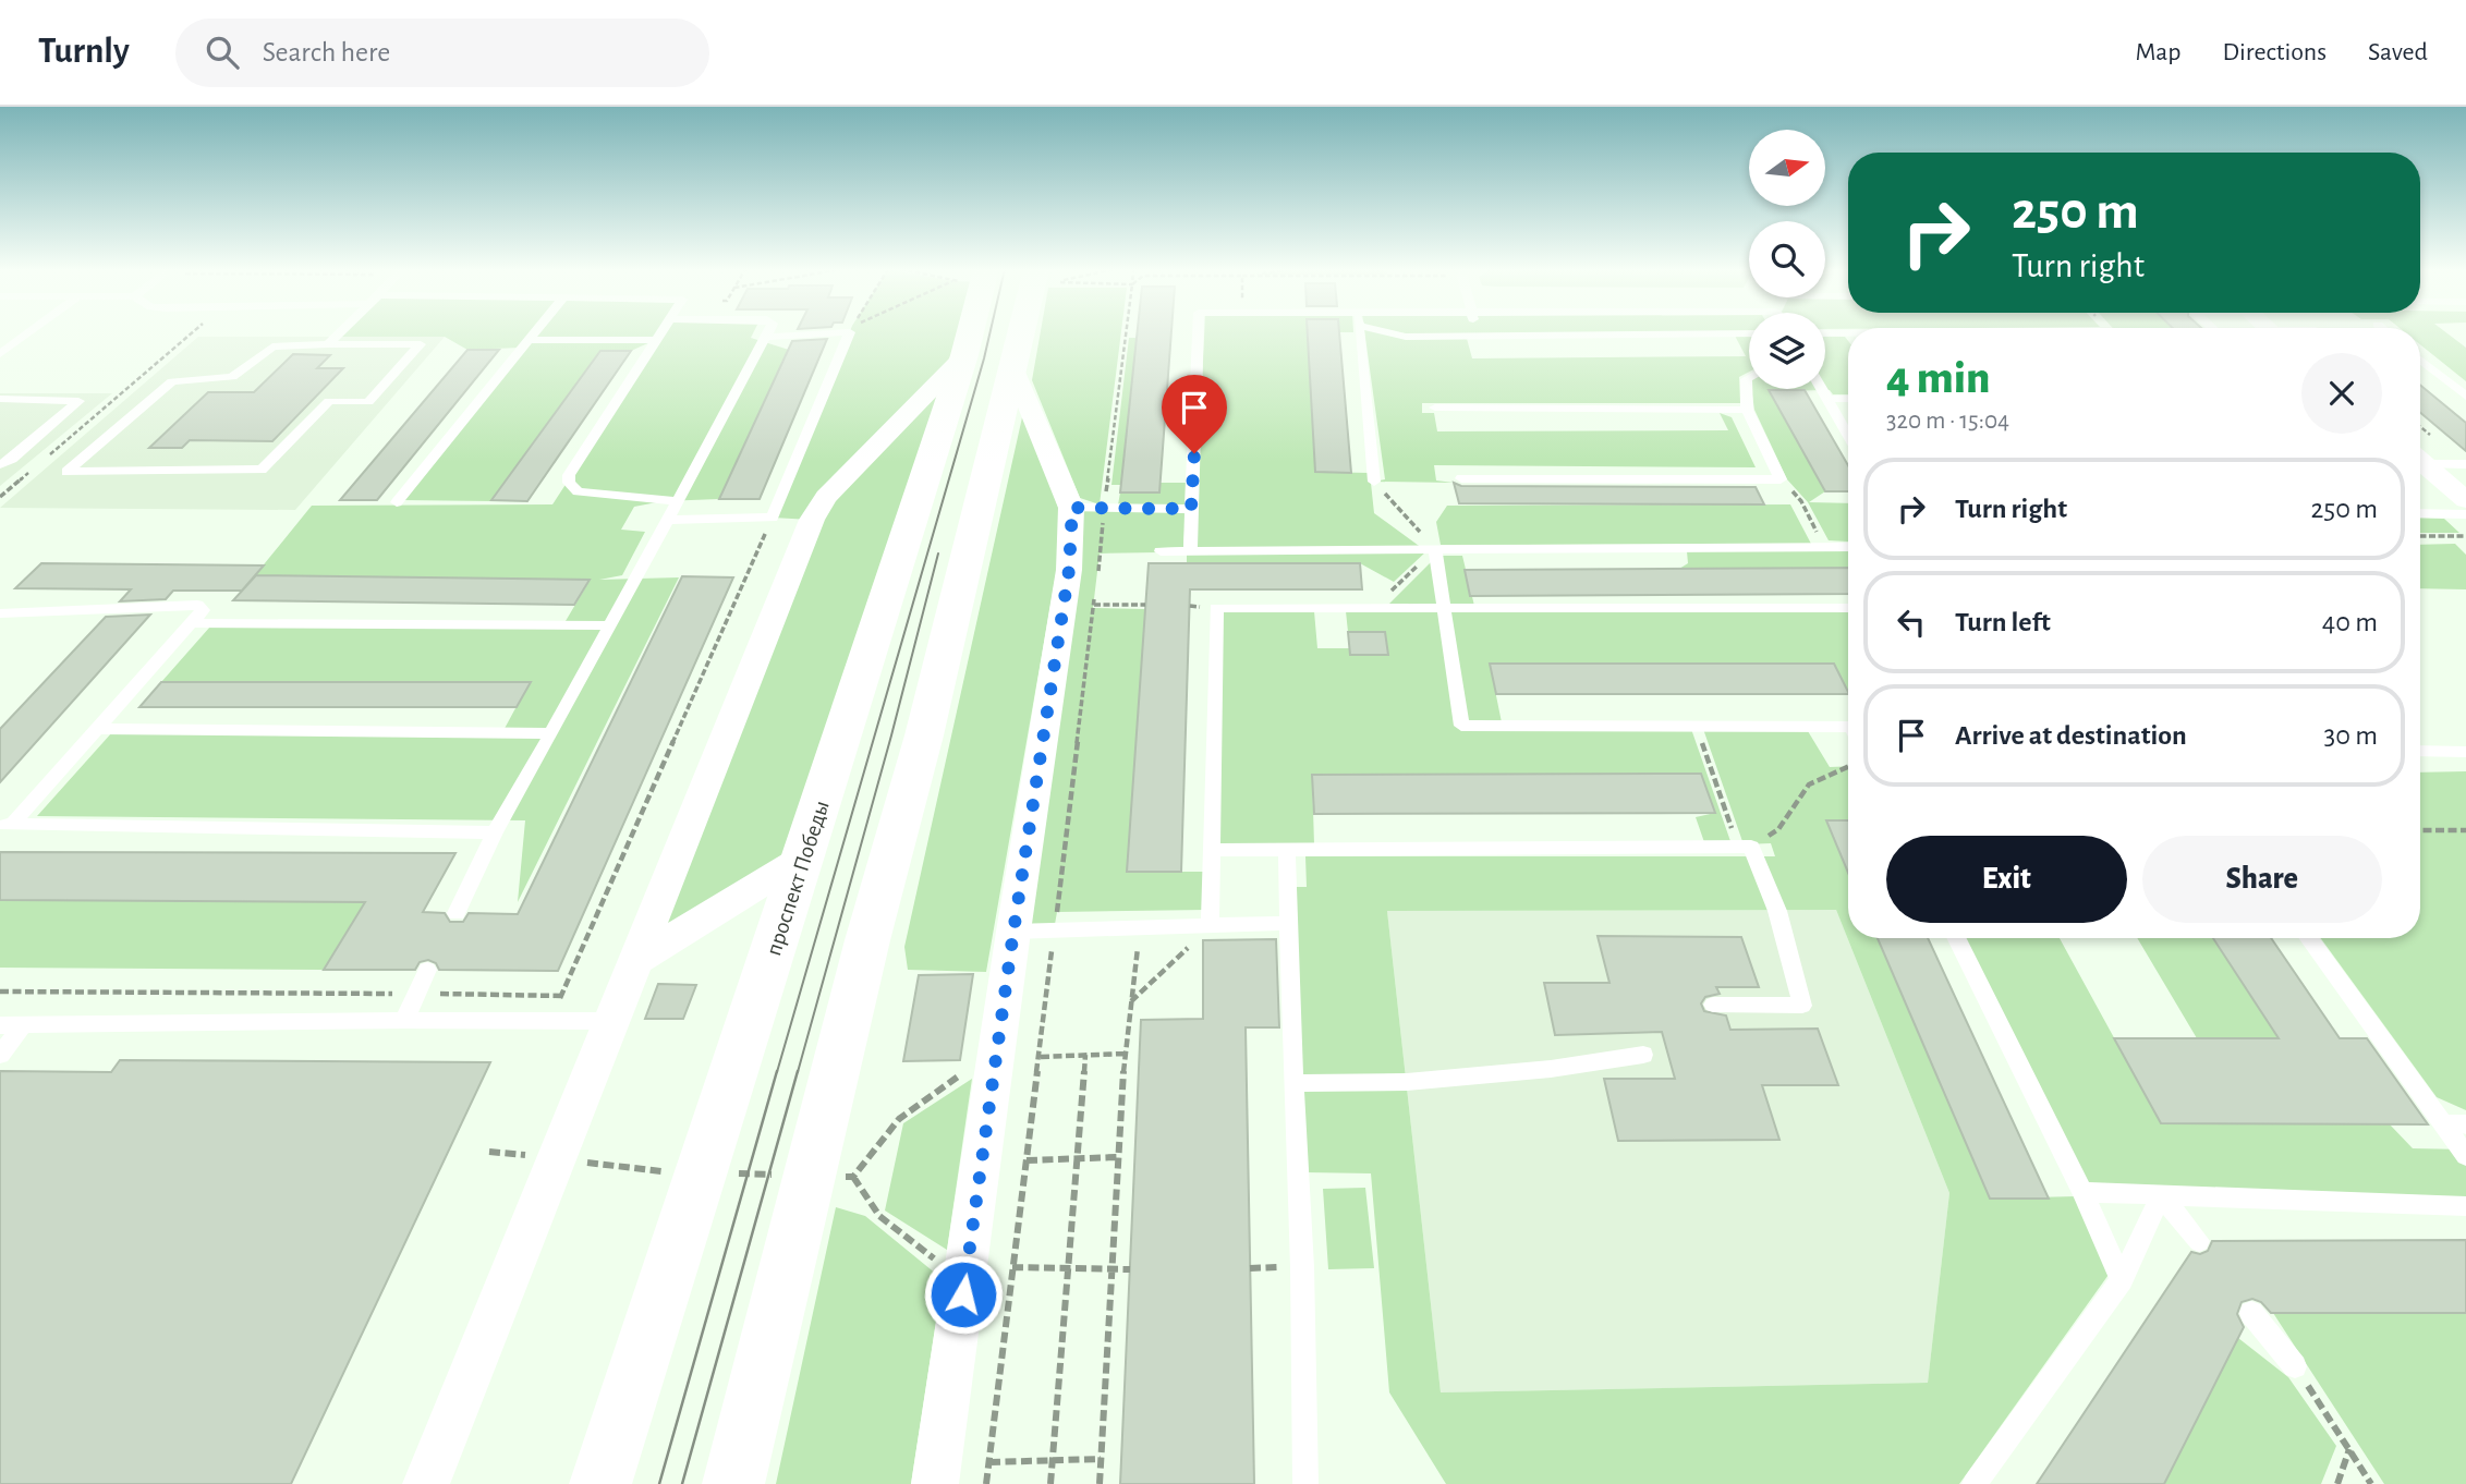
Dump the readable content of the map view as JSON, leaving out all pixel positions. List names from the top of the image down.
{
  "streets": {
    "main road": ["проспект Победы"]
  },
  "north": "right",
  "page": {
    "header": "Turnly",
    "search": "Search here",
    "nav": ["Map", "Directions", "Saved"],
    "turn": ["250 m", "Turn right"],
    "heading": ["4 min", "320 m · 15:04"],
    "list": [
      {
        "name": "Turn right",
        "value": "250 m"
      },
      {
        "name": "Turn left",
        "value": "40 m"
      },
      {
        "name": "Arrive at destination",
        "value": "30 m"
      }
    ],
    "buttons": ["Exit", "Share"]
  }
}
